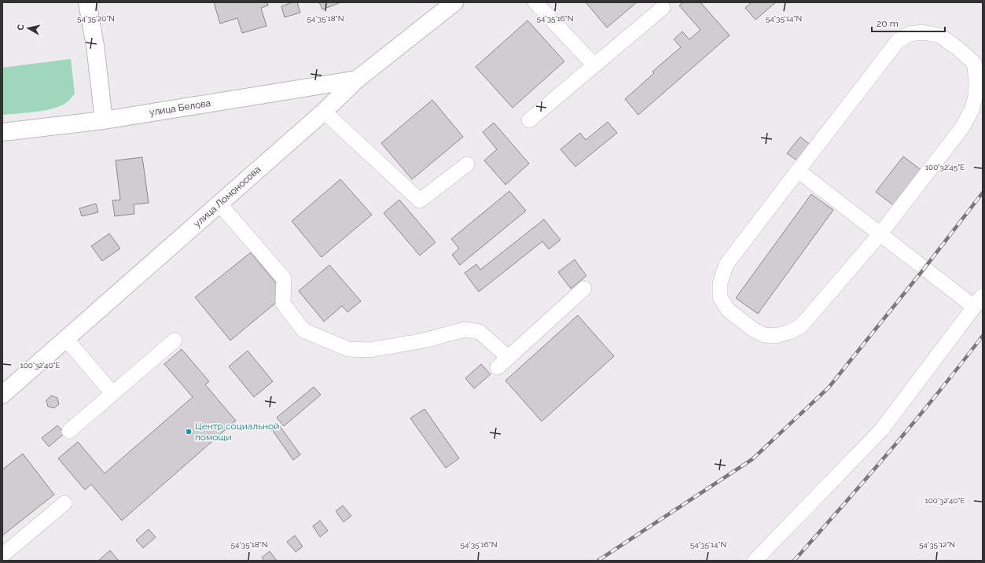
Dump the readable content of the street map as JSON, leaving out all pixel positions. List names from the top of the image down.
{
  "streets": {
    "street": ["улица Белова", "улица Ломоносова"]
  },
  "crossings": [
    ["улица Белова", "улица Ломоносова"]
  ],
  "places": ["Центр социальной помощи"],
  "scale_bar": "20 m",
  "north": "left",
  "coordinates": [
    "54°35'20\"N",
    "54°35'18\"N",
    "54°35'16\"N",
    "54°35'14\"N",
    "100°32'45\"E",
    "100°32'40\"E",
    "54°35'12\"N"
  ]
}
